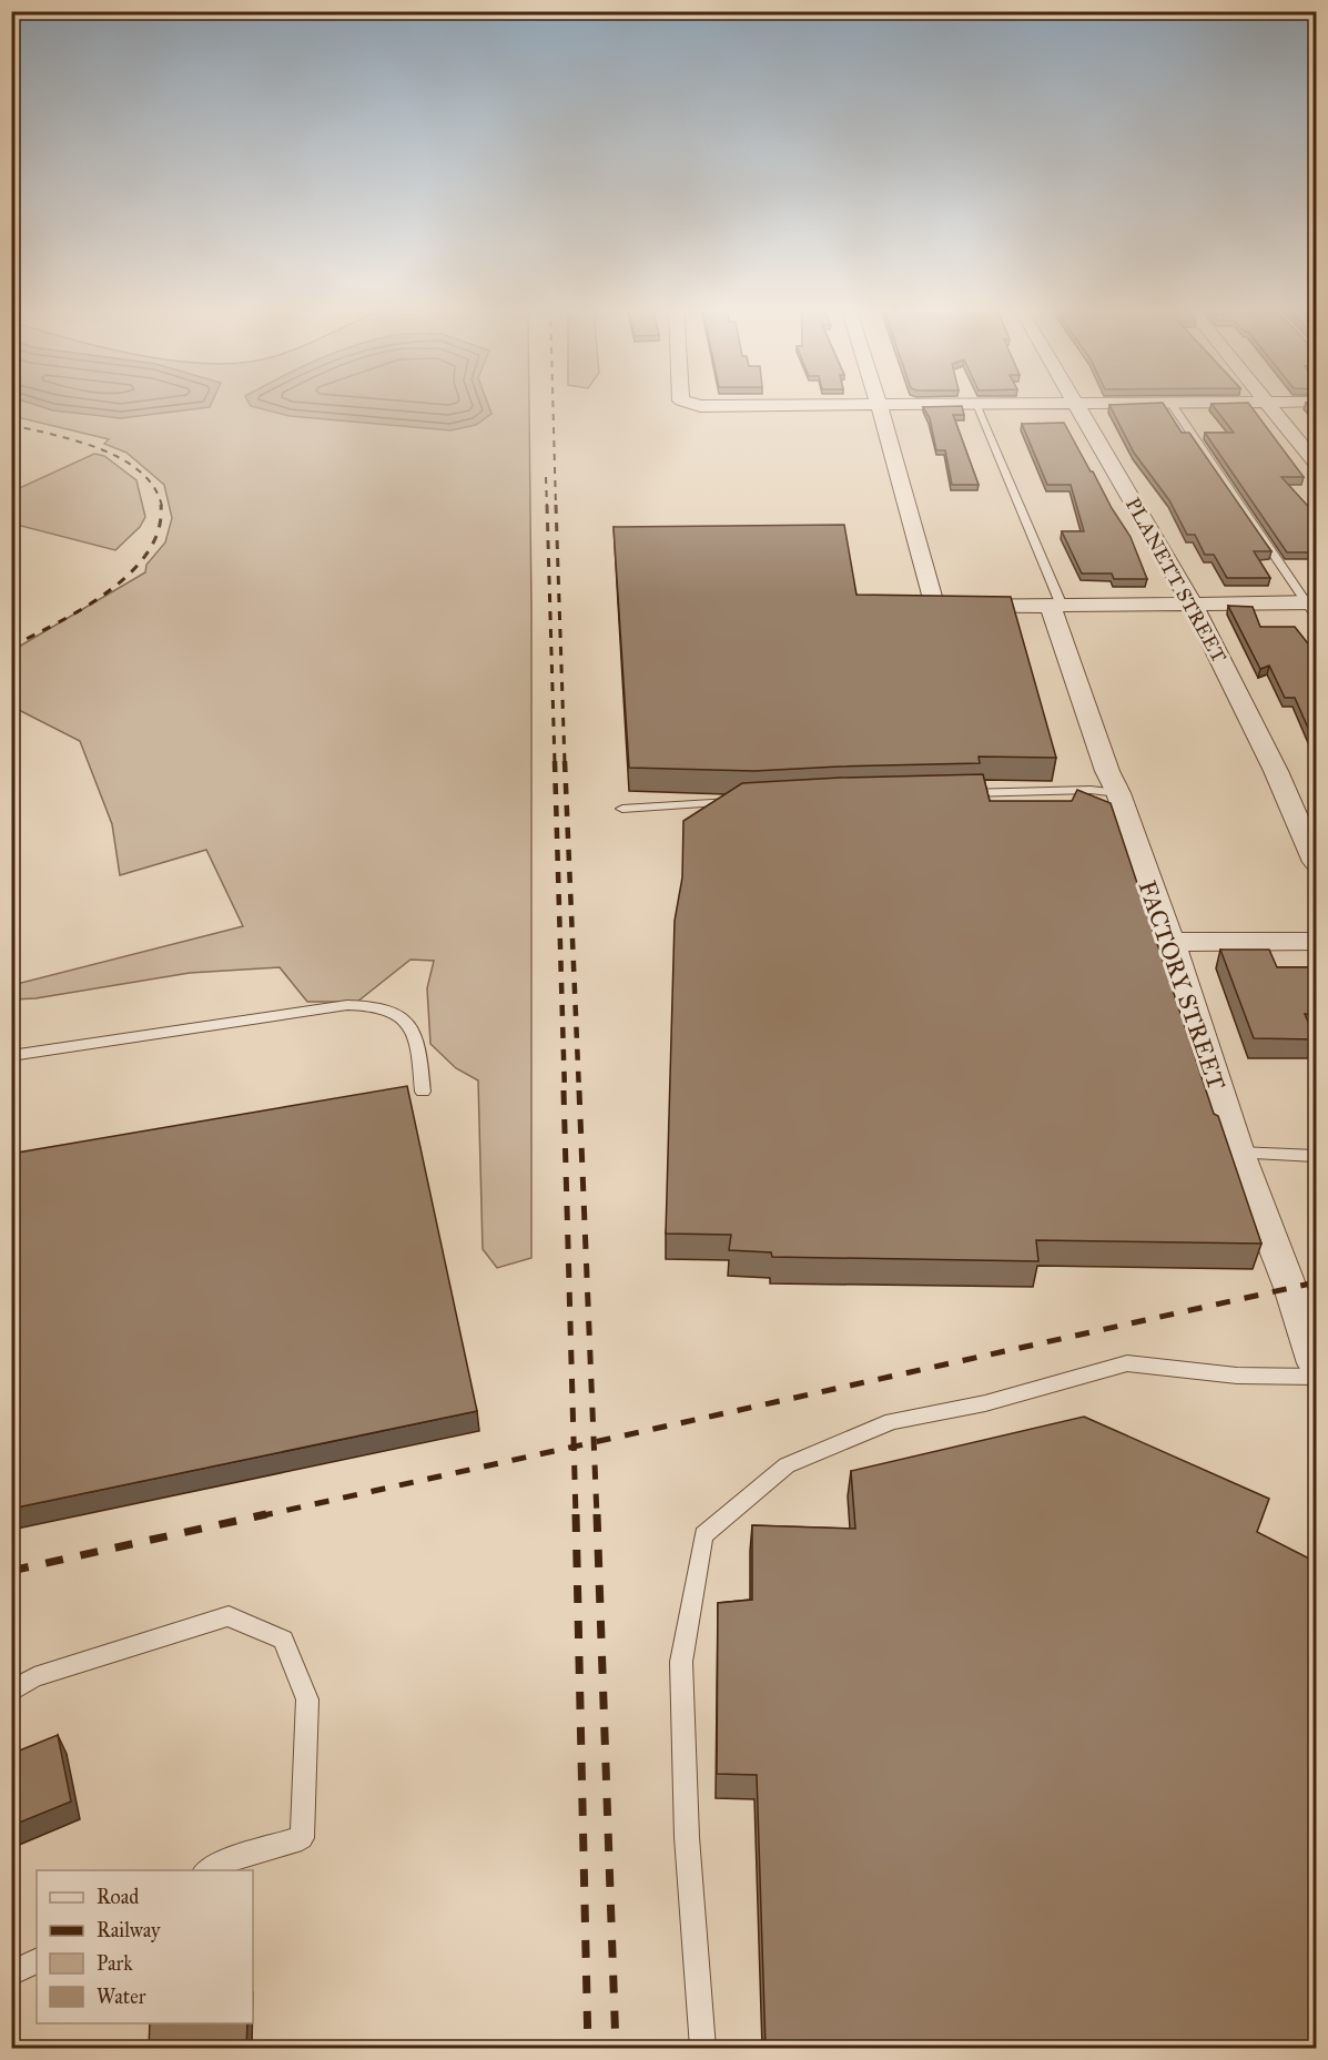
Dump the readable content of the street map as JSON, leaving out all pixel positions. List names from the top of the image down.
{
  "streets": {
    "street": ["PLANETT STREET", "FACTORY STREET"]
  },
  "legend": [
    "Road",
    "Railway",
    "Park",
    "Water"
  ]
}
